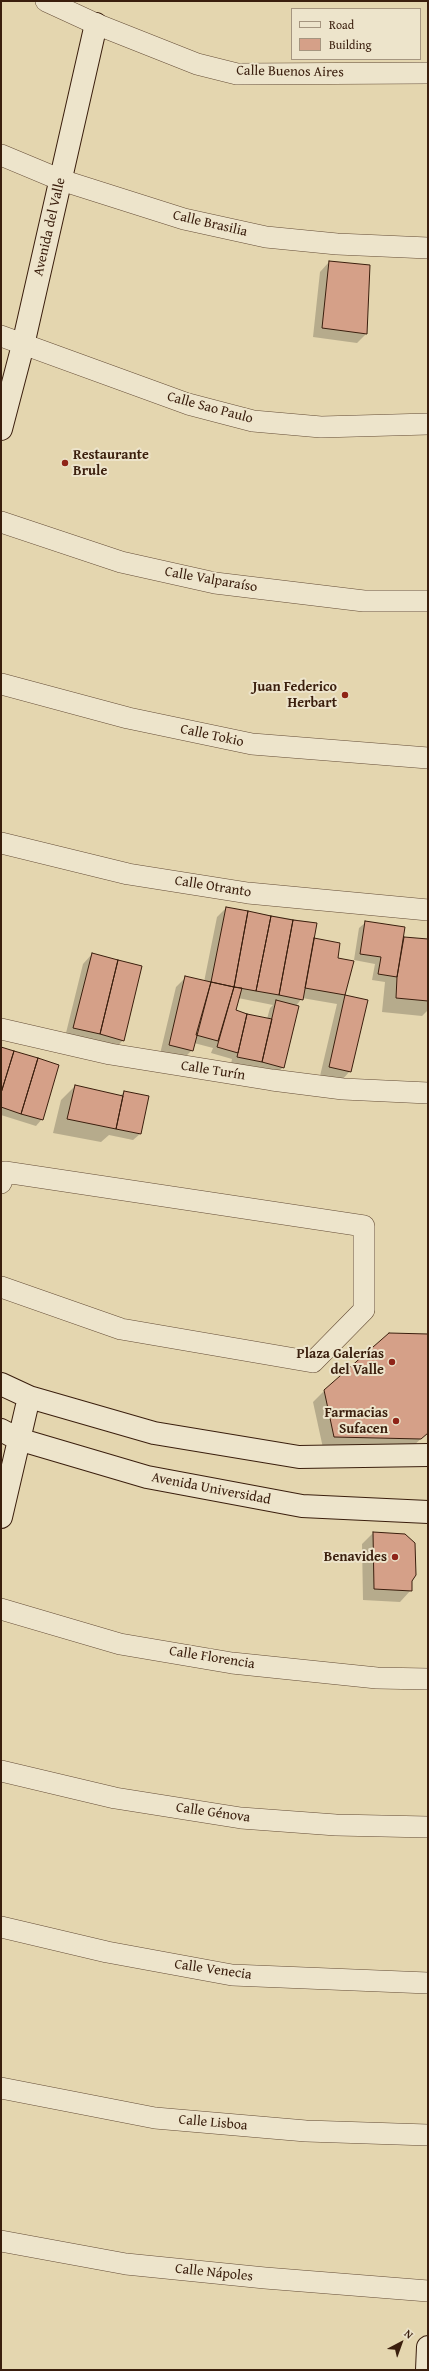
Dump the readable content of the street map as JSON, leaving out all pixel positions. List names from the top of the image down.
{
  "streets": {
    "main road": ["Avenida del Valle", "Avenida Universidad"],
    "street": [
      "Calle Buenos Aires",
      "Calle Brasilia",
      "Calle Sao Paulo",
      "Calle Valparaíso",
      "Calle Tokio",
      "Calle Otranto",
      "Calle Turín",
      "Calle Florencia",
      "Calle Génova",
      "Calle Venecia",
      "Calle Lisboa",
      "Calle Nápoles"
    ]
  },
  "crossings": [
    ["Calle Buenos Aires", "Avenida del Valle"],
    ["Calle Brasilia", "Avenida del Valle"],
    ["Avenida del Valle", "Calle Sao Paulo"]
  ],
  "places": [
    "Restaurante Brule",
    "Juan Federico Herbart",
    "Plaza Galerías del Valle",
    "Farmacias Sufacen",
    "Benavides"
  ],
  "legend": ["Road", "Building"],
  "north": "top right"
}
